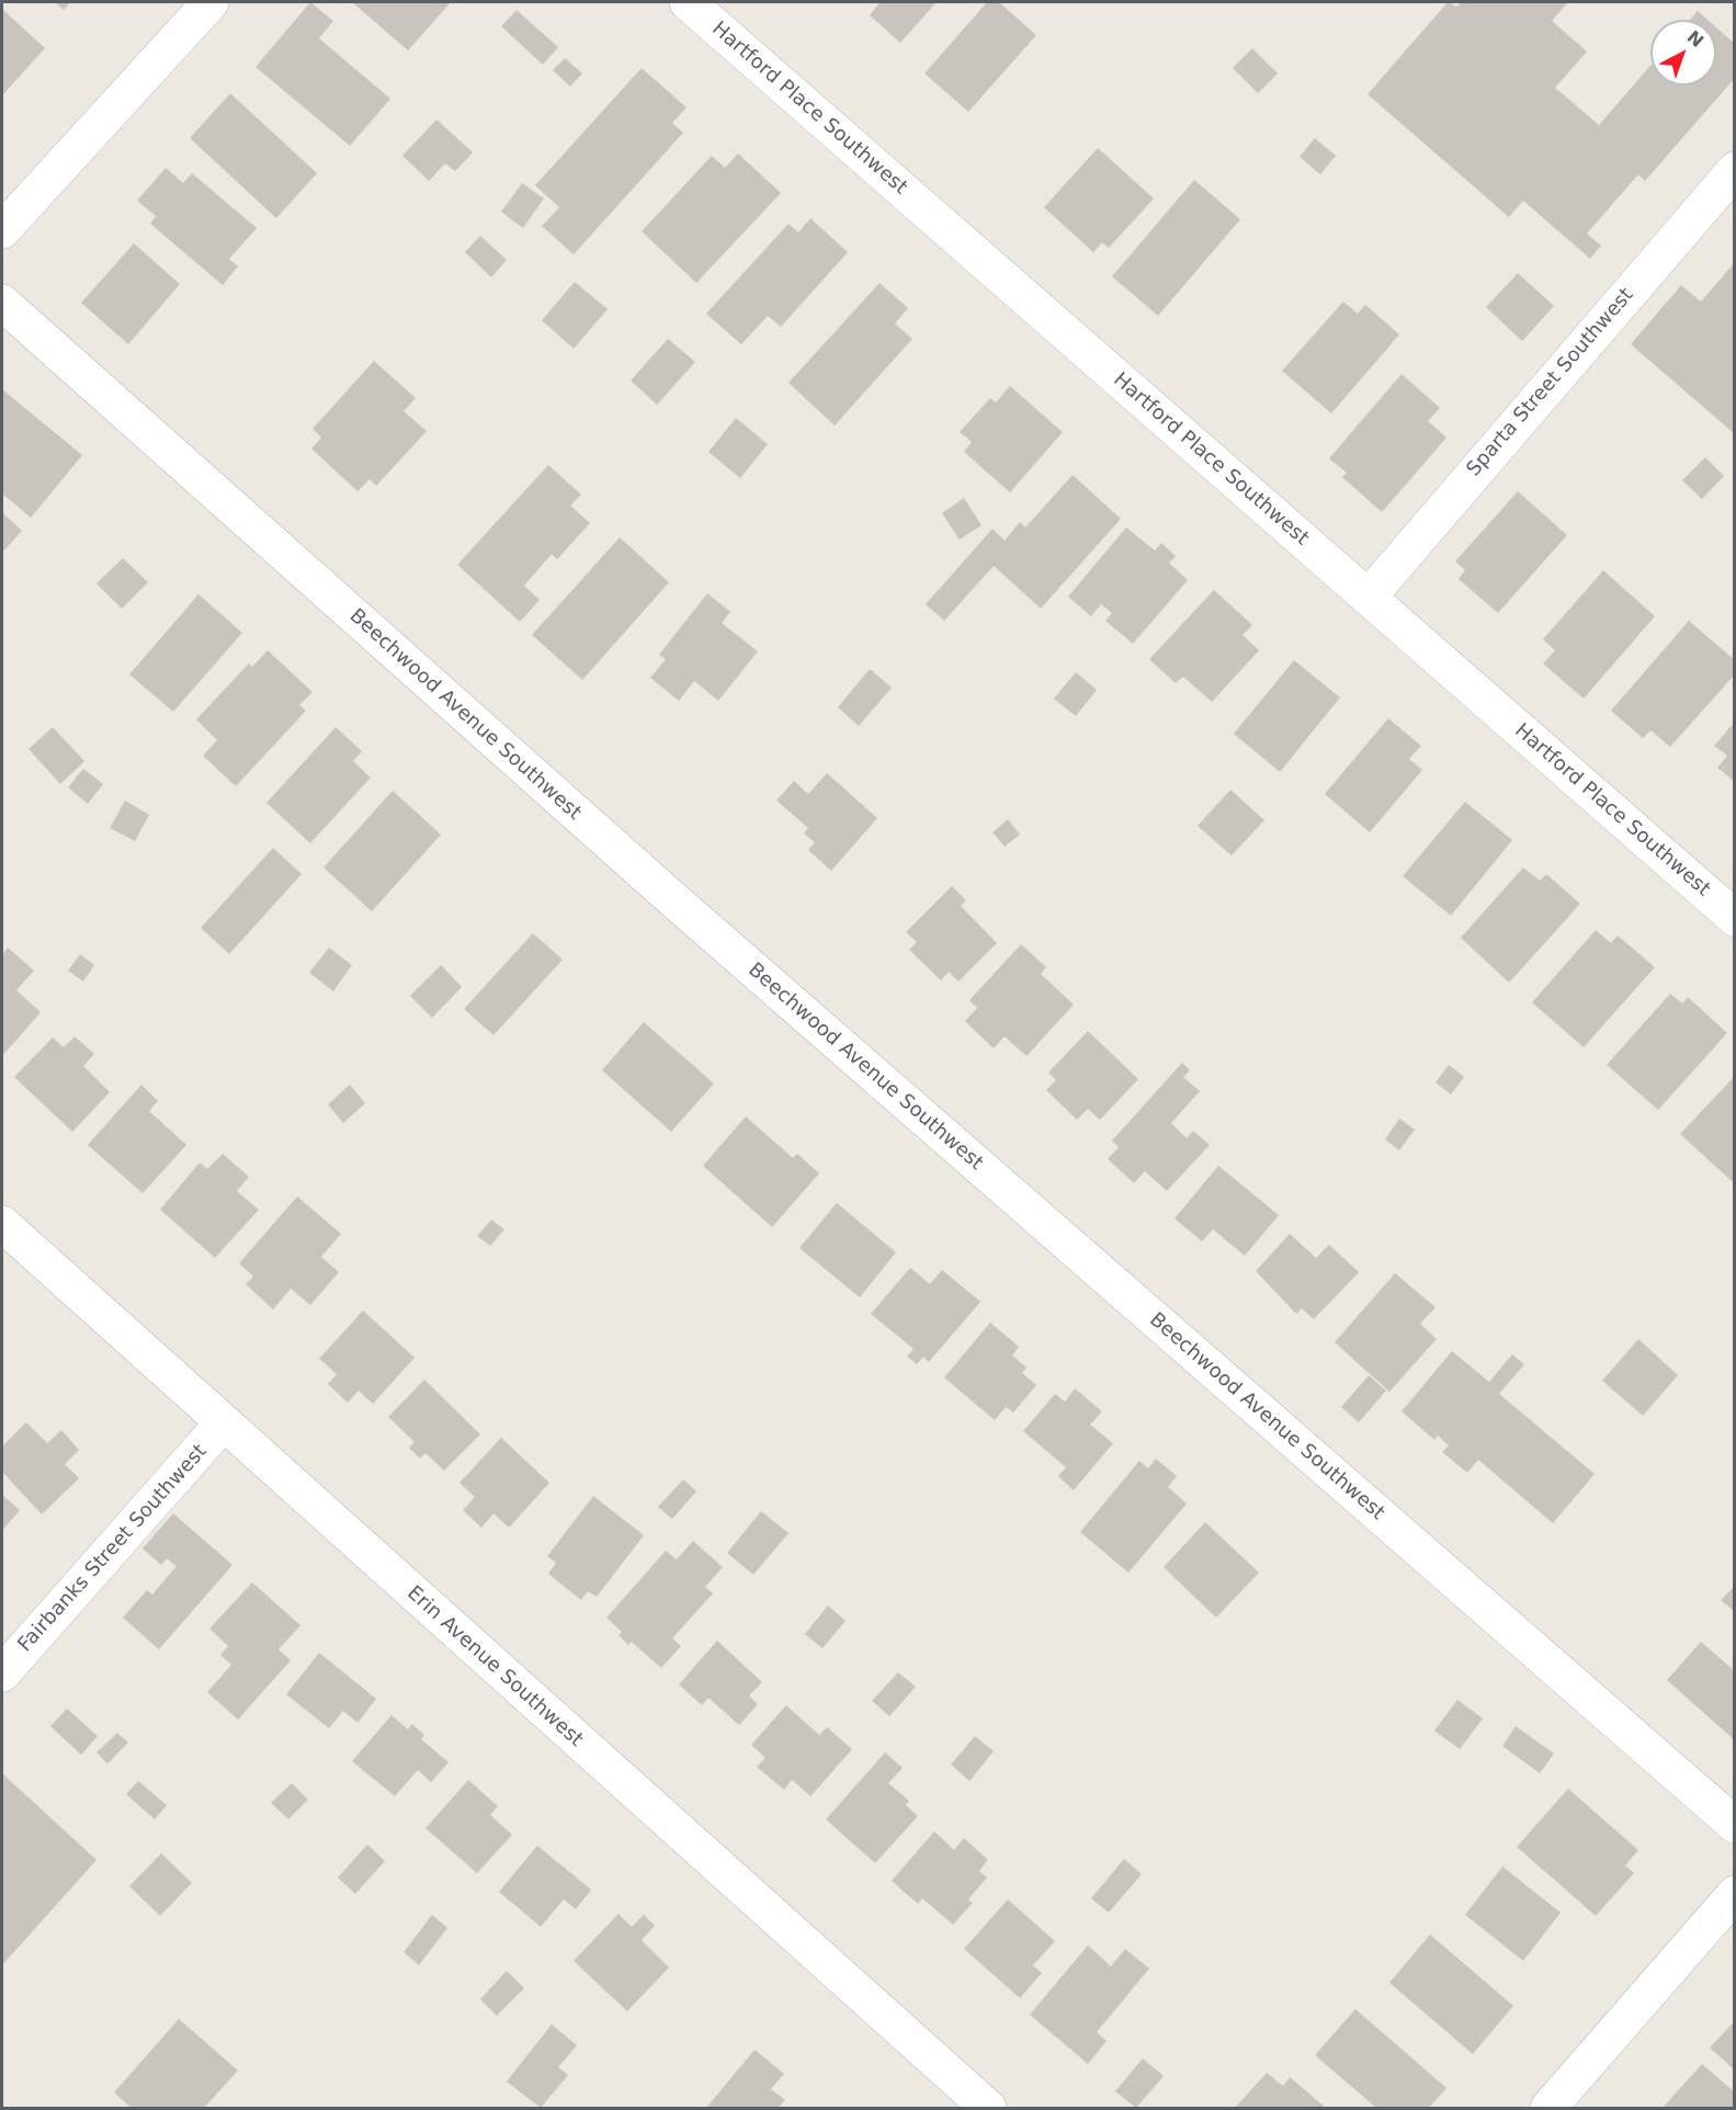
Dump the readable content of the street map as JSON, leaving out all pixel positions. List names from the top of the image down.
{
  "streets": {
    "street": [
      "Hartford Place Southwest",
      "Sparta Street Southwest",
      "Beechwood Avenue Southwest",
      "Fairbanks Street Southwest",
      "Erin Avenue Southwest"
    ]
  },
  "crossings": [
    ["Hartford Place Southwest", "Sparta Street Southwest"],
    ["Fairbanks Street Southwest", "Erin Avenue Southwest"]
  ],
  "north": "top right"
}
